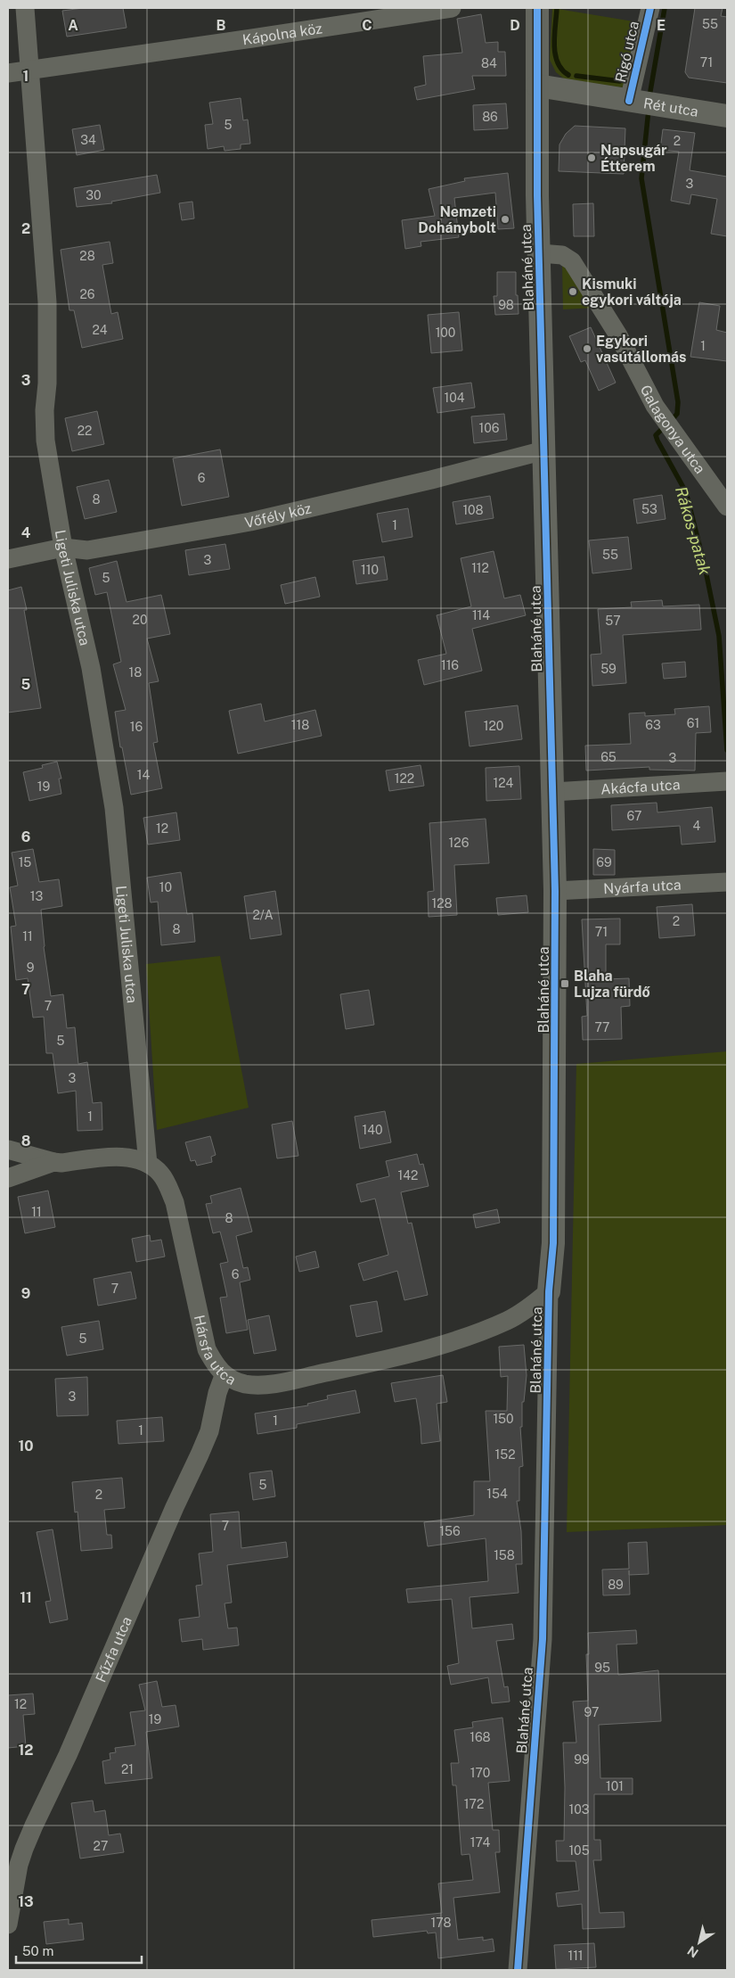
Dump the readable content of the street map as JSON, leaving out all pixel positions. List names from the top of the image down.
{
  "streets": {
    "street": [
      "Kápolna köz",
      "Rigó utca",
      "Rét utca",
      "Blaháné utca",
      "Galagonya utca",
      "Vőfély köz",
      "Ligeti Juliska utca",
      "Akácfa utca",
      "Nyárfa utca",
      "Hársfa utca",
      "Fűzfa utca"
    ]
  },
  "crossings": [
    ["Kápolna köz", "Ligeti Juliska utca"],
    ["Rigó utca", "Rét utca"],
    ["Rét utca", "Blaháné utca"],
    ["Blaháné utca", "Galagonya utca"],
    ["Blaháné utca", "Vőfély köz"],
    ["Blaháné utca", "Akácfa utca"],
    ["Blaháné utca", "Nyárfa utca"],
    ["Blaháné utca", "Hársfa utca"],
    ["Vőfély köz", "Ligeti Juliska utca"],
    ["Ligeti Juliska utca", "Hársfa utca"],
    ["Hársfa utca", "Fűzfa utca"]
  ],
  "water": ["Rákos-patak"],
  "places": {
    "other": [
      "Napsugár Étterem",
      "Nemzeti Dohánybolt",
      "Kismuki egykori váltója",
      "Egykori vasútállomás"
    ],
    "transit": ["Blaha Lujza fürdő"]
  },
  "house_numbers": [
    "55",
    "71",
    "84",
    "86",
    "5",
    "34",
    "2",
    "3",
    "30",
    "28",
    "26",
    "98",
    "24",
    "100",
    "1",
    "104",
    "106",
    "22",
    "6",
    "8",
    "53",
    "108",
    "1",
    "55",
    "3",
    "112",
    "110",
    "5",
    "114",
    "20",
    "57",
    "116",
    "59",
    "18",
    "61",
    "118",
    "63",
    "120",
    "16",
    "65",
    "3",
    "14",
    "122",
    "124",
    "19",
    "67",
    "4",
    "12",
    "126",
    "15",
    "69",
    "10",
    "13",
    "128",
    "2/A",
    "2",
    "8",
    "71",
    "11",
    "9",
    "7",
    "77",
    "5",
    "3",
    "1",
    "140",
    "142",
    "11",
    "8",
    "6",
    "7",
    "5",
    "3",
    "150",
    "1",
    "1",
    "152",
    "5",
    "154",
    "2",
    "7",
    "156",
    "158",
    "89",
    "95",
    "12",
    "97",
    "19",
    "168",
    "99",
    "21",
    "170",
    "101",
    "172",
    "103",
    "174",
    "27",
    "105",
    "178",
    "111"
  ],
  "scale_bar": "50 m",
  "north": "bottom left",
  "grid": {
    "columns": [
      "A",
      "B",
      "C",
      "D",
      "E"
    ],
    "rows": [
      "1",
      "2",
      "3",
      "4",
      "5",
      "6",
      "7",
      "8",
      "9",
      "10",
      "11",
      "12",
      "13"
    ]
  }
}
